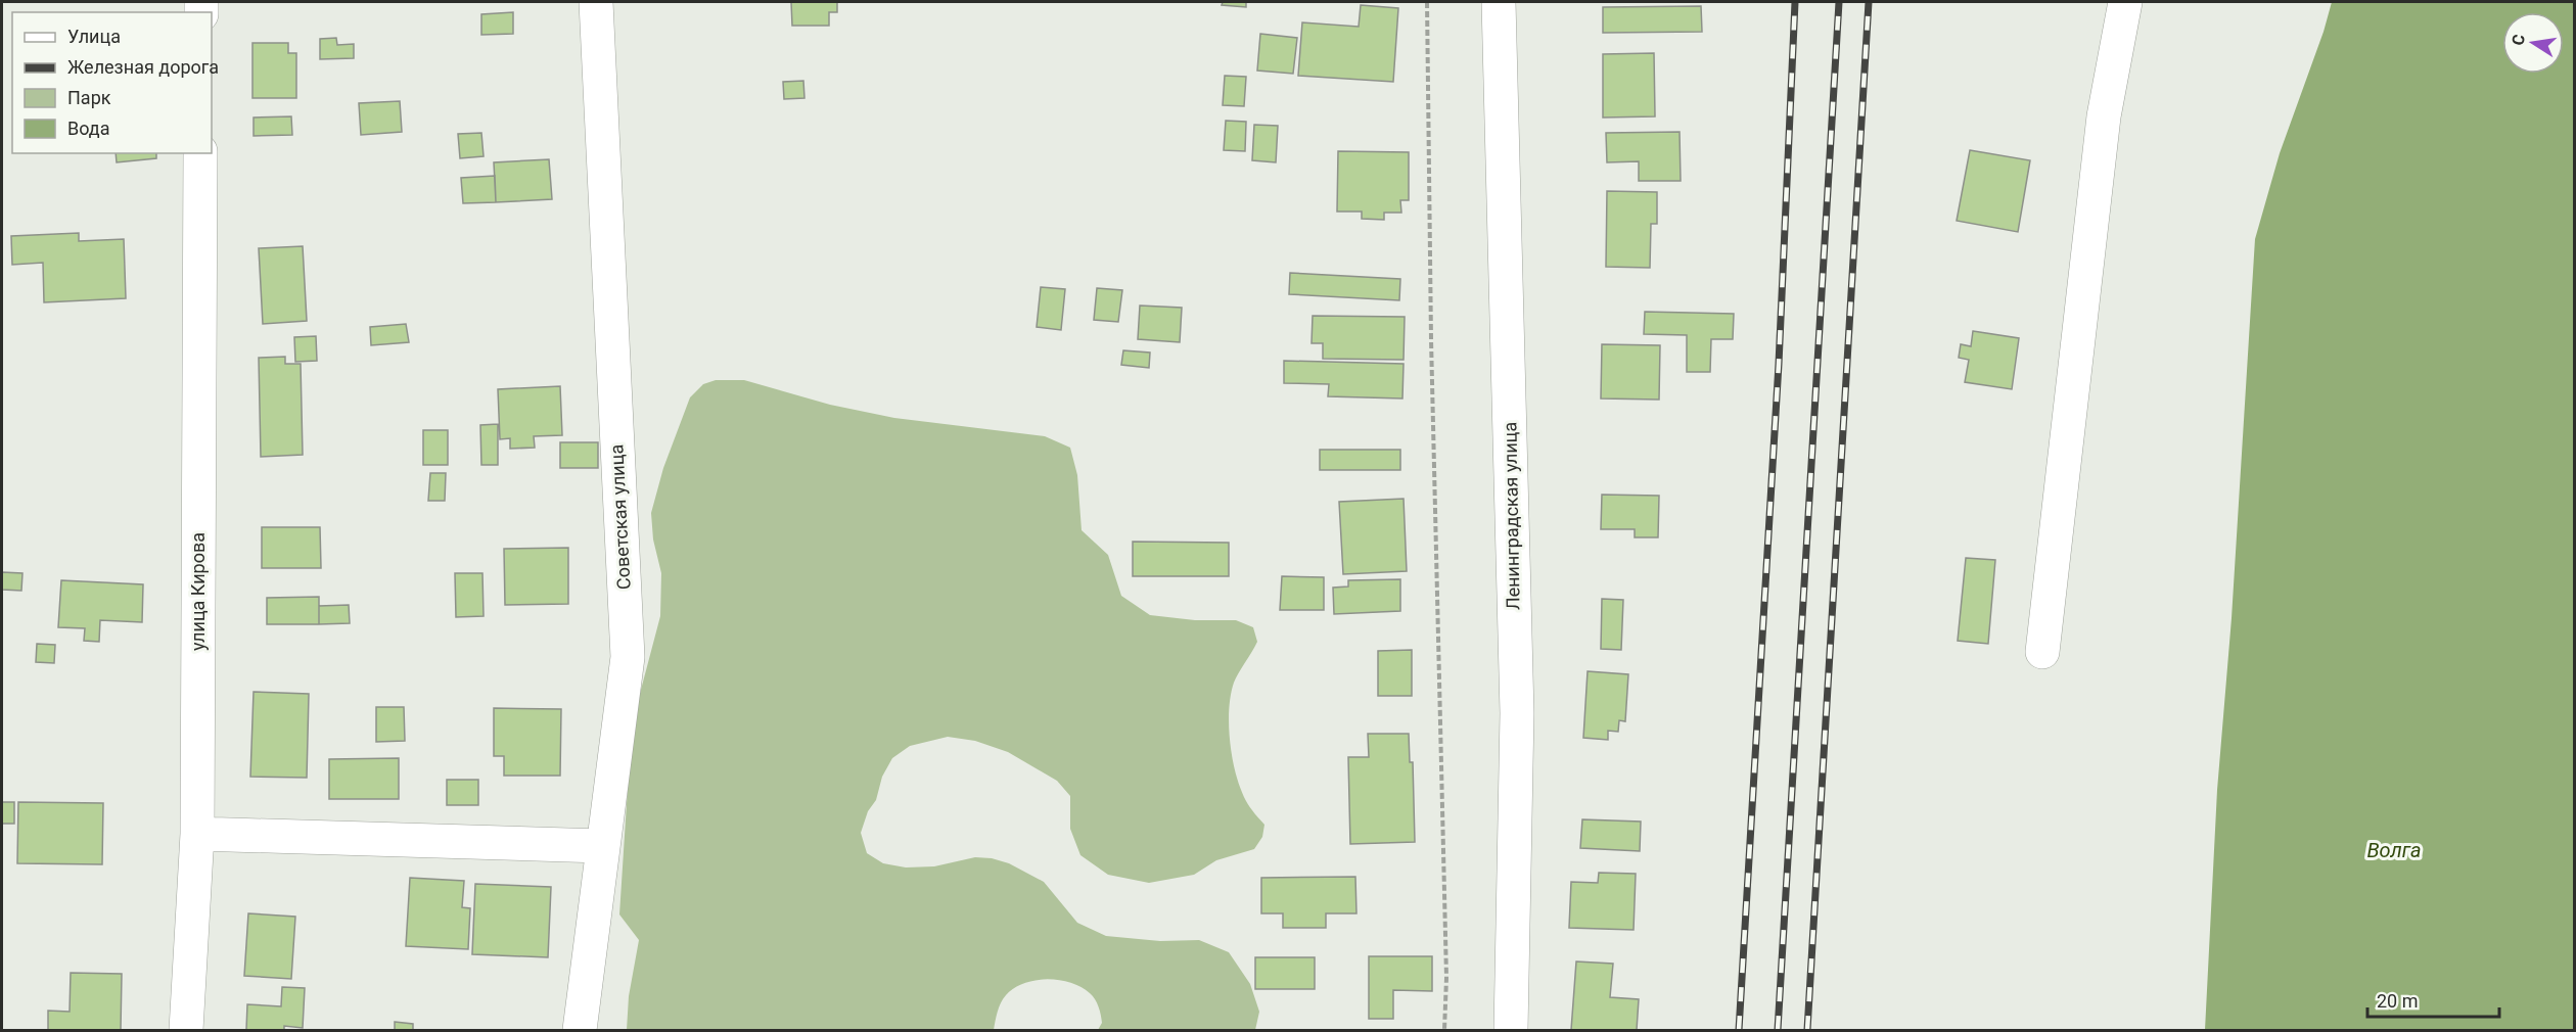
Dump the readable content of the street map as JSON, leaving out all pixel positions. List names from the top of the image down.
{
  "streets": {
    "street": ["Ленинградская улица", "Советская улица", "улица Кирова"]
  },
  "water": ["Волга"],
  "legend": [
    "Улица",
    "Железная дорога",
    "Парк",
    "Вода"
  ],
  "scale_bar": "20 m",
  "north": "left"
}
